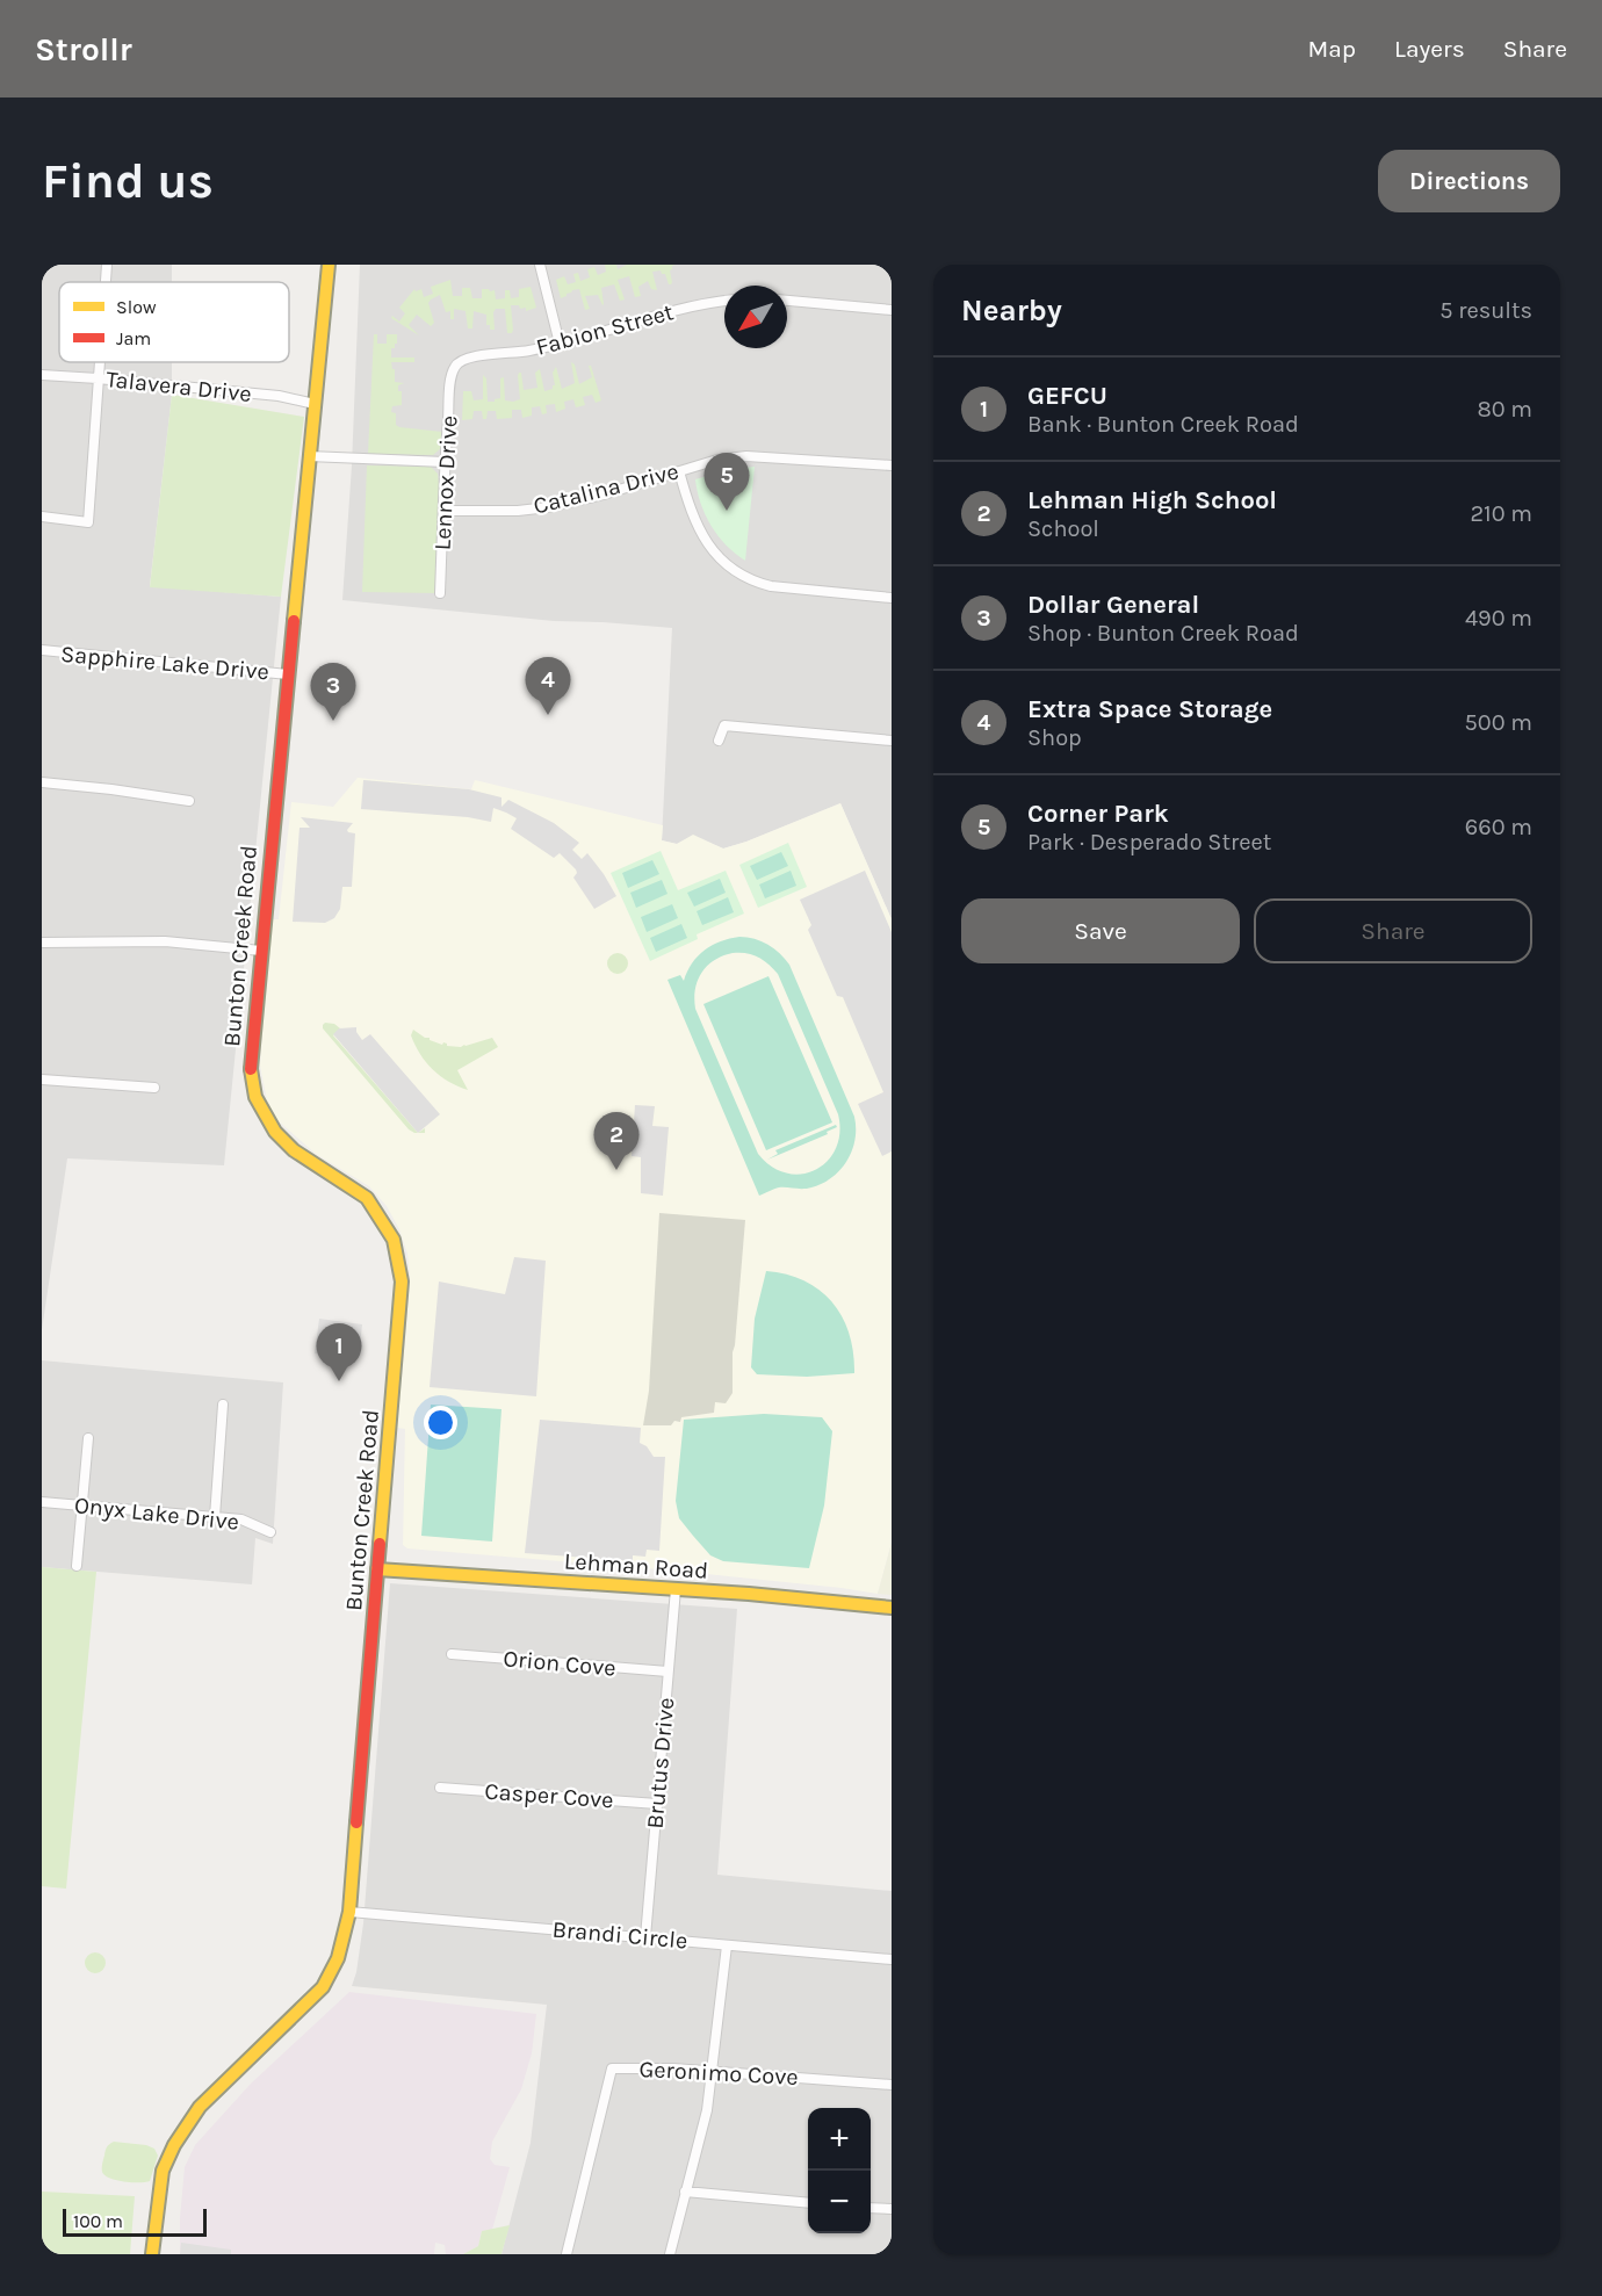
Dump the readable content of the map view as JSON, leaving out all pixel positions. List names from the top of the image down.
{
  "streets": {
    "street": [
      "Fabion Street",
      "Talavera Drive",
      "Lennox Drive",
      "Catalina Drive",
      "Sapphire Lake Drive",
      "Bunton Creek Road",
      "Onyx Lake Drive",
      "Lehman Road",
      "Orion Cove",
      "Brutus Drive",
      "Casper Cove",
      "Brandi Circle",
      "Geronimo Cove"
    ]
  },
  "crossings": [
    ["Fabion Street", "Lennox Drive"],
    ["Talavera Drive", "Bunton Creek Road"],
    ["Lennox Drive", "Catalina Drive"],
    ["Sapphire Lake Drive", "Bunton Creek Road"],
    ["Bunton Creek Road", "Lehman Road"],
    ["Bunton Creek Road", "Brandi Circle"],
    ["Lehman Road", "Brutus Drive"],
    ["Orion Cove", "Brutus Drive"],
    ["Brutus Drive", "Casper Cove"],
    ["Brutus Drive", "Brandi Circle"]
  ],
  "legend": ["Slow", "Jam"],
  "scale_bar": "100 m",
  "north": "bottom left",
  "page": {
    "header": "Strollr",
    "nav": ["Map", "Layers", "Share"],
    "buttons": [
      "Directions",
      ["Save", "Share"]
    ],
    "title": "Find us",
    "heading": ["Nearby", "5 results"],
    "list": [
      {
        "mark": "1",
        "name": "GEFCU",
        "note": "Bank · Bunton Creek Road",
        "value": "80 m"
      },
      {
        "mark": "2",
        "name": "Lehman High School",
        "note": "School",
        "value": "210 m"
      },
      {
        "mark": "3",
        "name": "Dollar General",
        "note": "Shop · Bunton Creek Road",
        "value": "490 m"
      },
      {
        "mark": "4",
        "name": "Extra Space Storage",
        "note": "Shop",
        "value": "500 m"
      },
      {
        "mark": "5",
        "name": "Corner Park",
        "note": "Park · Desperado Street",
        "value": "660 m"
      }
    ],
    "pins": [
      "5",
      "4",
      "3",
      "2",
      "1"
    ],
    "map_buttons": ["+", "−"],
    "scale": "100 m"
  }
}
